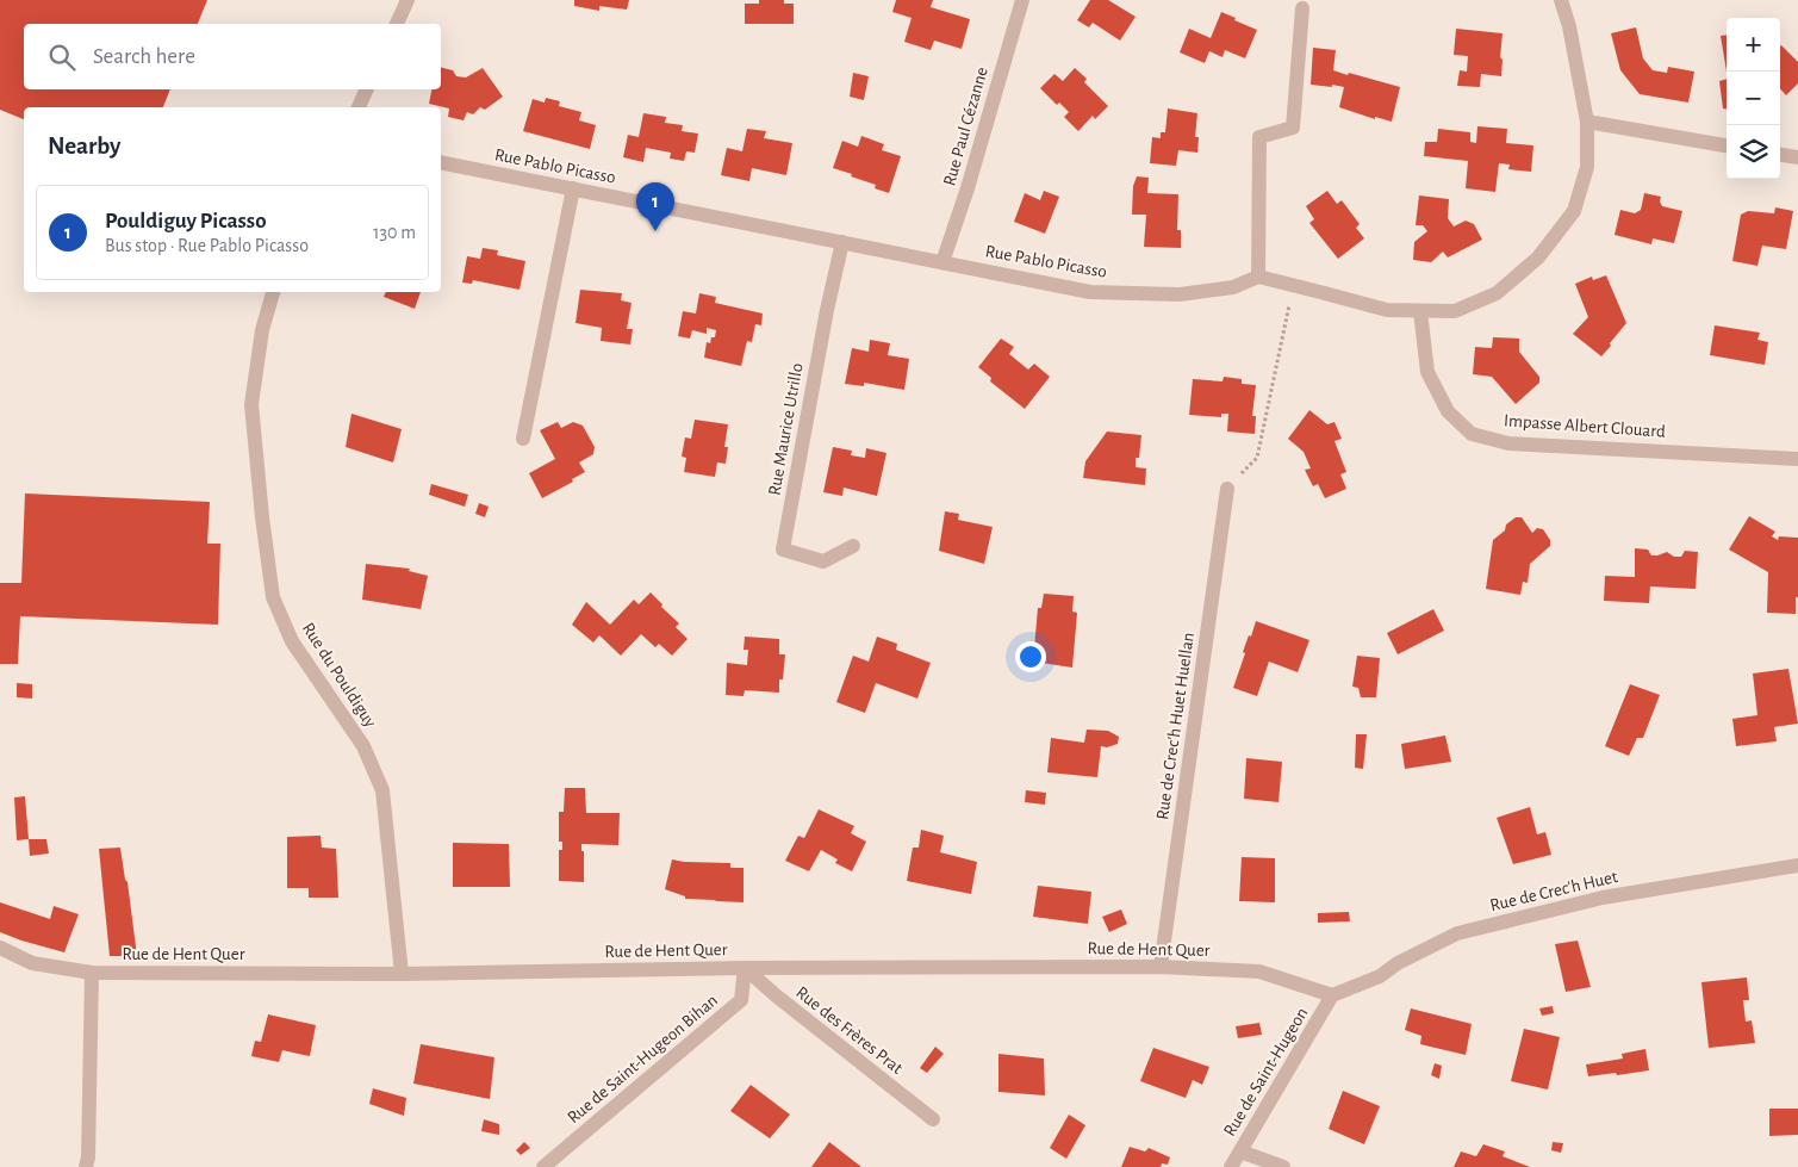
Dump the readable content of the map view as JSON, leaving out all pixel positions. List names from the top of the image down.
{
  "streets": {
    "street": [
      "Rue Paul Cézanne",
      "Rue Pablo Picasso",
      "Impasse Albert Clouard",
      "Rue Maurice Utrillo",
      "Rue du Pouldiguy",
      "Rue de Crec'h Huet Huellan",
      "Rue de Crec'h Huet",
      "Rue de Hent Quer",
      "Rue des Frères Prat",
      "Rue de Saint-Hugeon Bihan",
      "Rue de Saint-Hugeon"
    ]
  },
  "crossings": [
    ["Rue Paul Cézanne", "Rue Pablo Picasso"],
    ["Rue Pablo Picasso", "Rue Maurice Utrillo"],
    ["Rue du Pouldiguy", "Rue de Hent Quer"],
    ["Rue de Crec'h Huet Huellan", "Rue de Hent Quer"],
    ["Rue de Crec'h Huet", "Rue de Hent Quer"],
    ["Rue de Crec'h Huet", "Rue de Saint-Hugeon"],
    ["Rue de Hent Quer", "Rue des Frères Prat"],
    ["Rue de Hent Quer", "Rue de Saint-Hugeon Bihan"],
    ["Rue de Hent Quer", "Rue de Saint-Hugeon"],
    ["Rue des Frères Prat", "Rue de Saint-Hugeon Bihan"]
  ],
  "page": {
    "map_buttons": ["+", "−"],
    "search": "Search here",
    "heading": "Nearby",
    "pins": "1",
    "list": [
      {
        "mark": "1",
        "name": "Pouldiguy Picasso",
        "note": "Bus stop · Rue Pablo Picasso",
        "value": "130 m"
      }
    ]
  }
}
